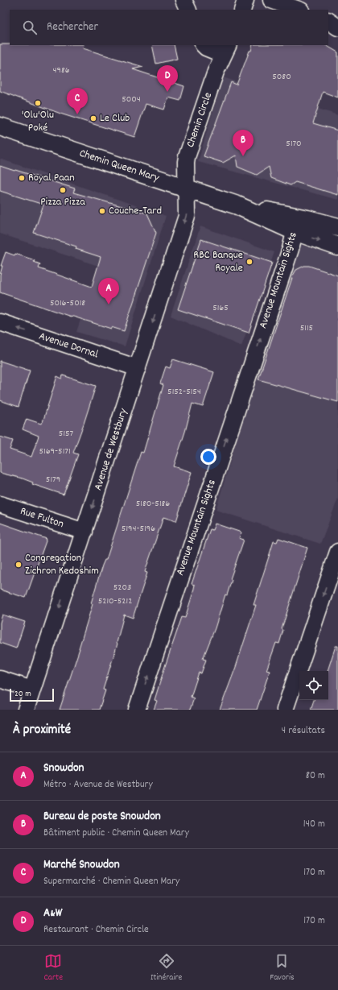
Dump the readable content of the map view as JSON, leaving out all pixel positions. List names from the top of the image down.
{
  "streets": {
    "street": [
      "Chemin Circle",
      "Chemin Queen Mary",
      "Avenue Mountain Sights",
      "Avenue Dornal",
      "Avenue de Westbury",
      "Rue Fulton"
    ]
  },
  "crossings": [
    ["Chemin Circle", "Chemin Queen Mary"],
    ["Chemin Circle", "Avenue de Westbury"],
    ["Chemin Queen Mary", "Avenue Mountain Sights"],
    ["Chemin Queen Mary", "Avenue de Westbury"],
    ["Avenue Dornal", "Avenue de Westbury"],
    ["Avenue de Westbury", "Rue Fulton"]
  ],
  "one_way": ["Avenue Dornal", "Avenue de Westbury"],
  "places": [
    "'Olu'Olu Poké",
    "Le Club",
    "Royal Paan",
    "Pizza Pizza",
    "Couche-Tard",
    "RBC Banque Royale",
    "Congregation Zichron Kedoshim"
  ],
  "house_numbers": [
    "4986",
    "5080",
    "5004",
    "5170",
    "5016-5018",
    "5165",
    "5115",
    "5152-5154",
    "5157",
    "5169-5171",
    "5179",
    "5180-5186",
    "5194-5196",
    "5203",
    "5210-5212"
  ],
  "scale_bar": "20 m",
  "page": {
    "search": "Rechercher",
    "pins": [
      "D",
      "C",
      "B",
      "A"
    ],
    "scale": "20 m",
    "heading": ["À proximité", "4 résultats"],
    "list": [
      {
        "mark": "A",
        "name": "Snowdon",
        "note": "Métro · Avenue de Westbury",
        "value": "80 m"
      },
      {
        "mark": "B",
        "name": "Bureau de poste Snowdon",
        "note": "Bâtiment public · Chemin Queen Mary",
        "value": "140 m"
      },
      {
        "mark": "C",
        "name": "Marché Snowdon",
        "note": "Supermarché · Chemin Queen Mary",
        "value": "170 m"
      },
      {
        "mark": "D",
        "name": "A&W",
        "note": "Restaurant · Chemin Circle",
        "value": "170 m"
      }
    ],
    "nav": ["Carte", "Itinéraire", "Favoris"]
  }
}
